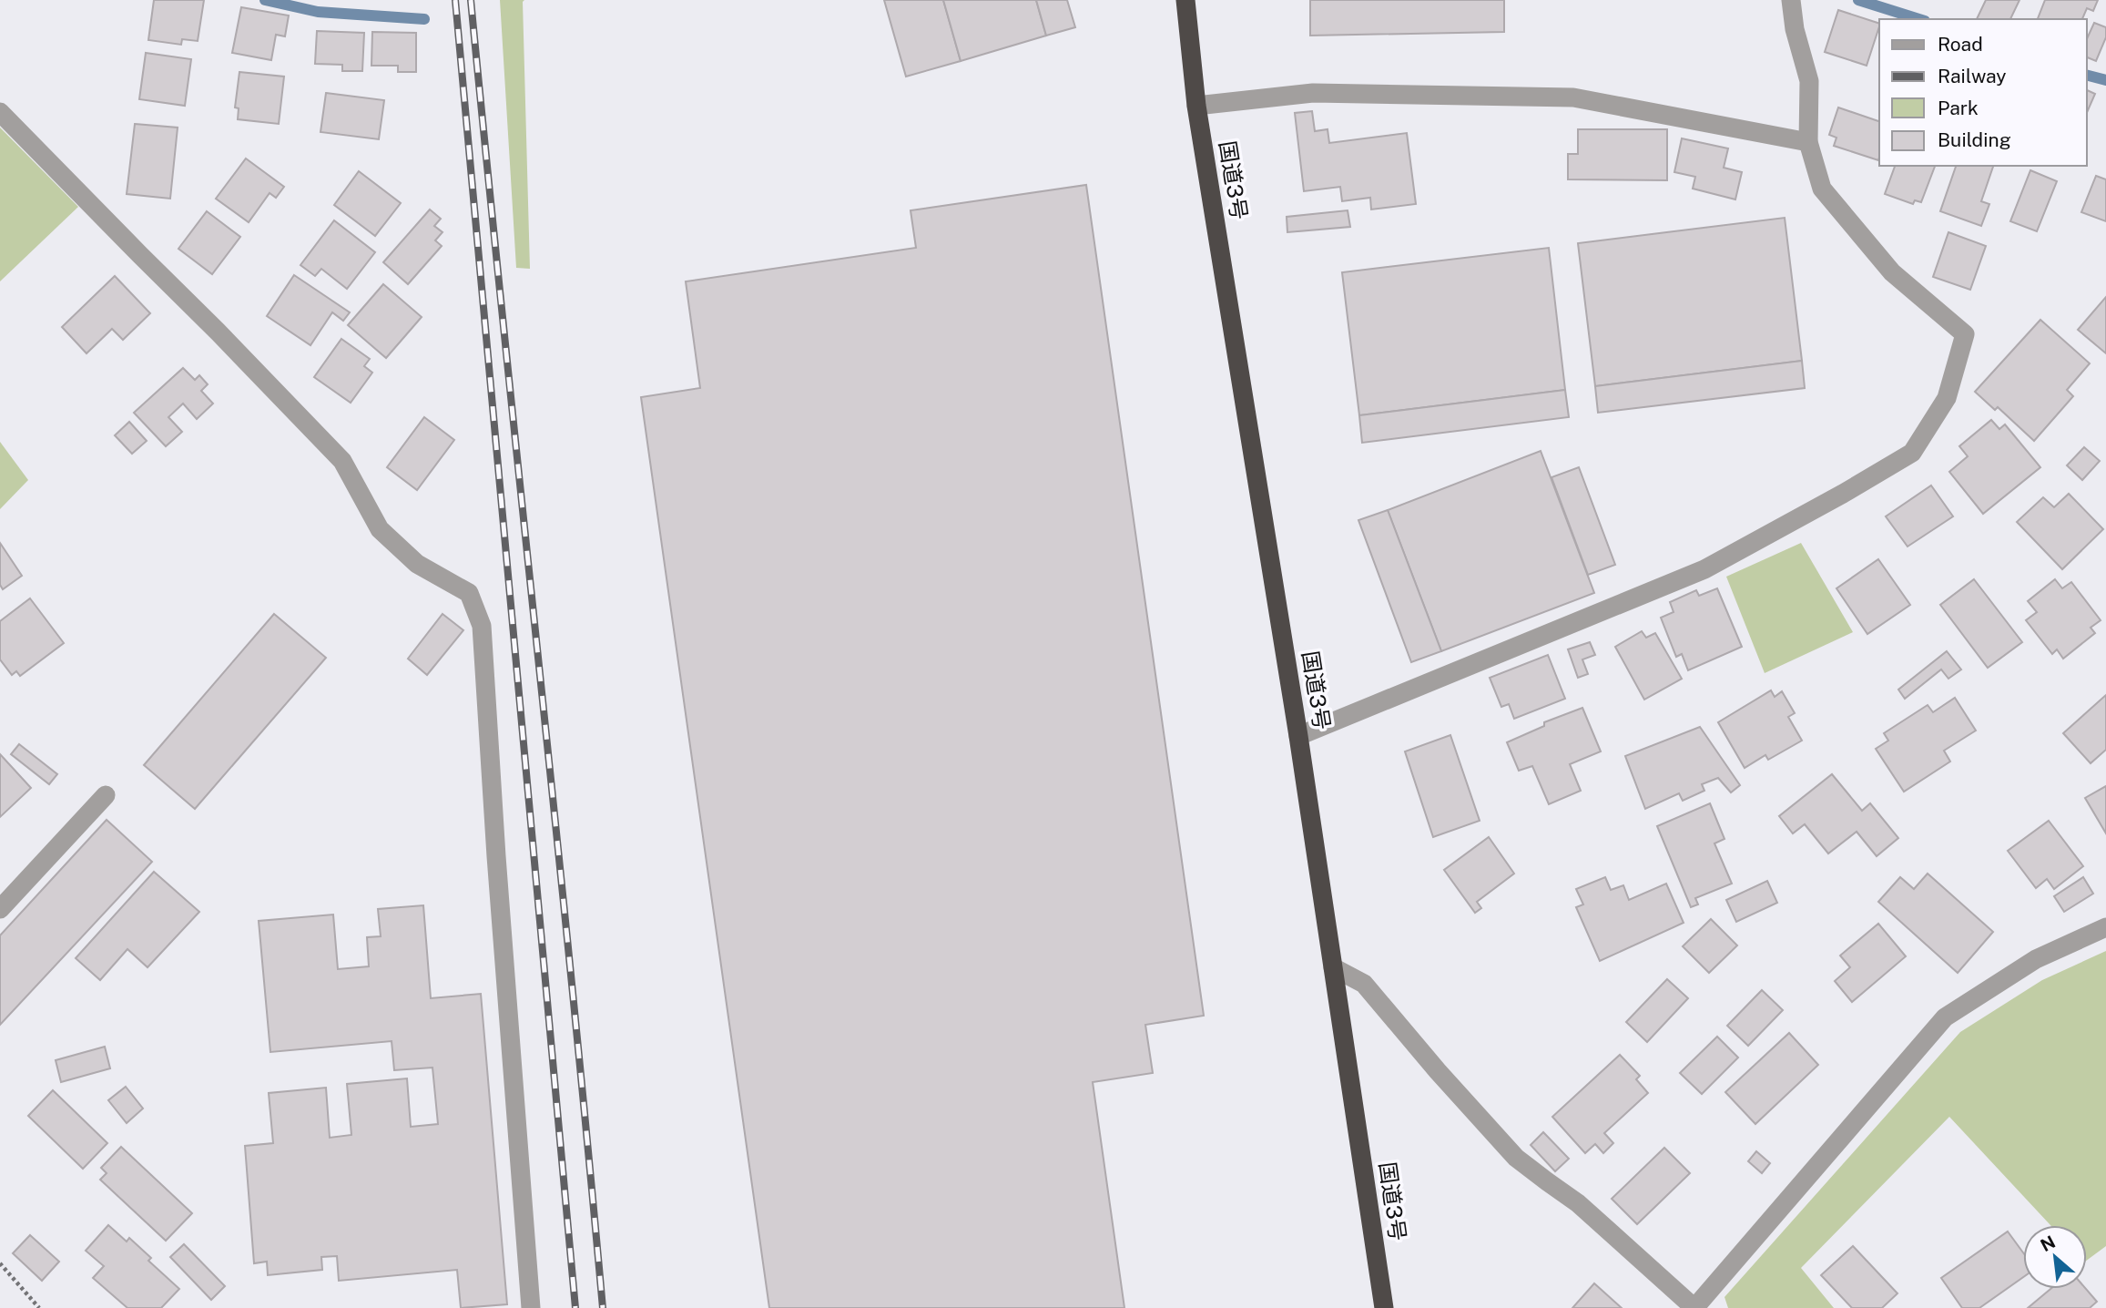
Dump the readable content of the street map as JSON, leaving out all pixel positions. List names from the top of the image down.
{
  "streets": {
    "highway": ["国道3号"]
  },
  "legend": [
    "Road",
    "Railway",
    "Park",
    "Building"
  ],
  "north": "top left"
}
